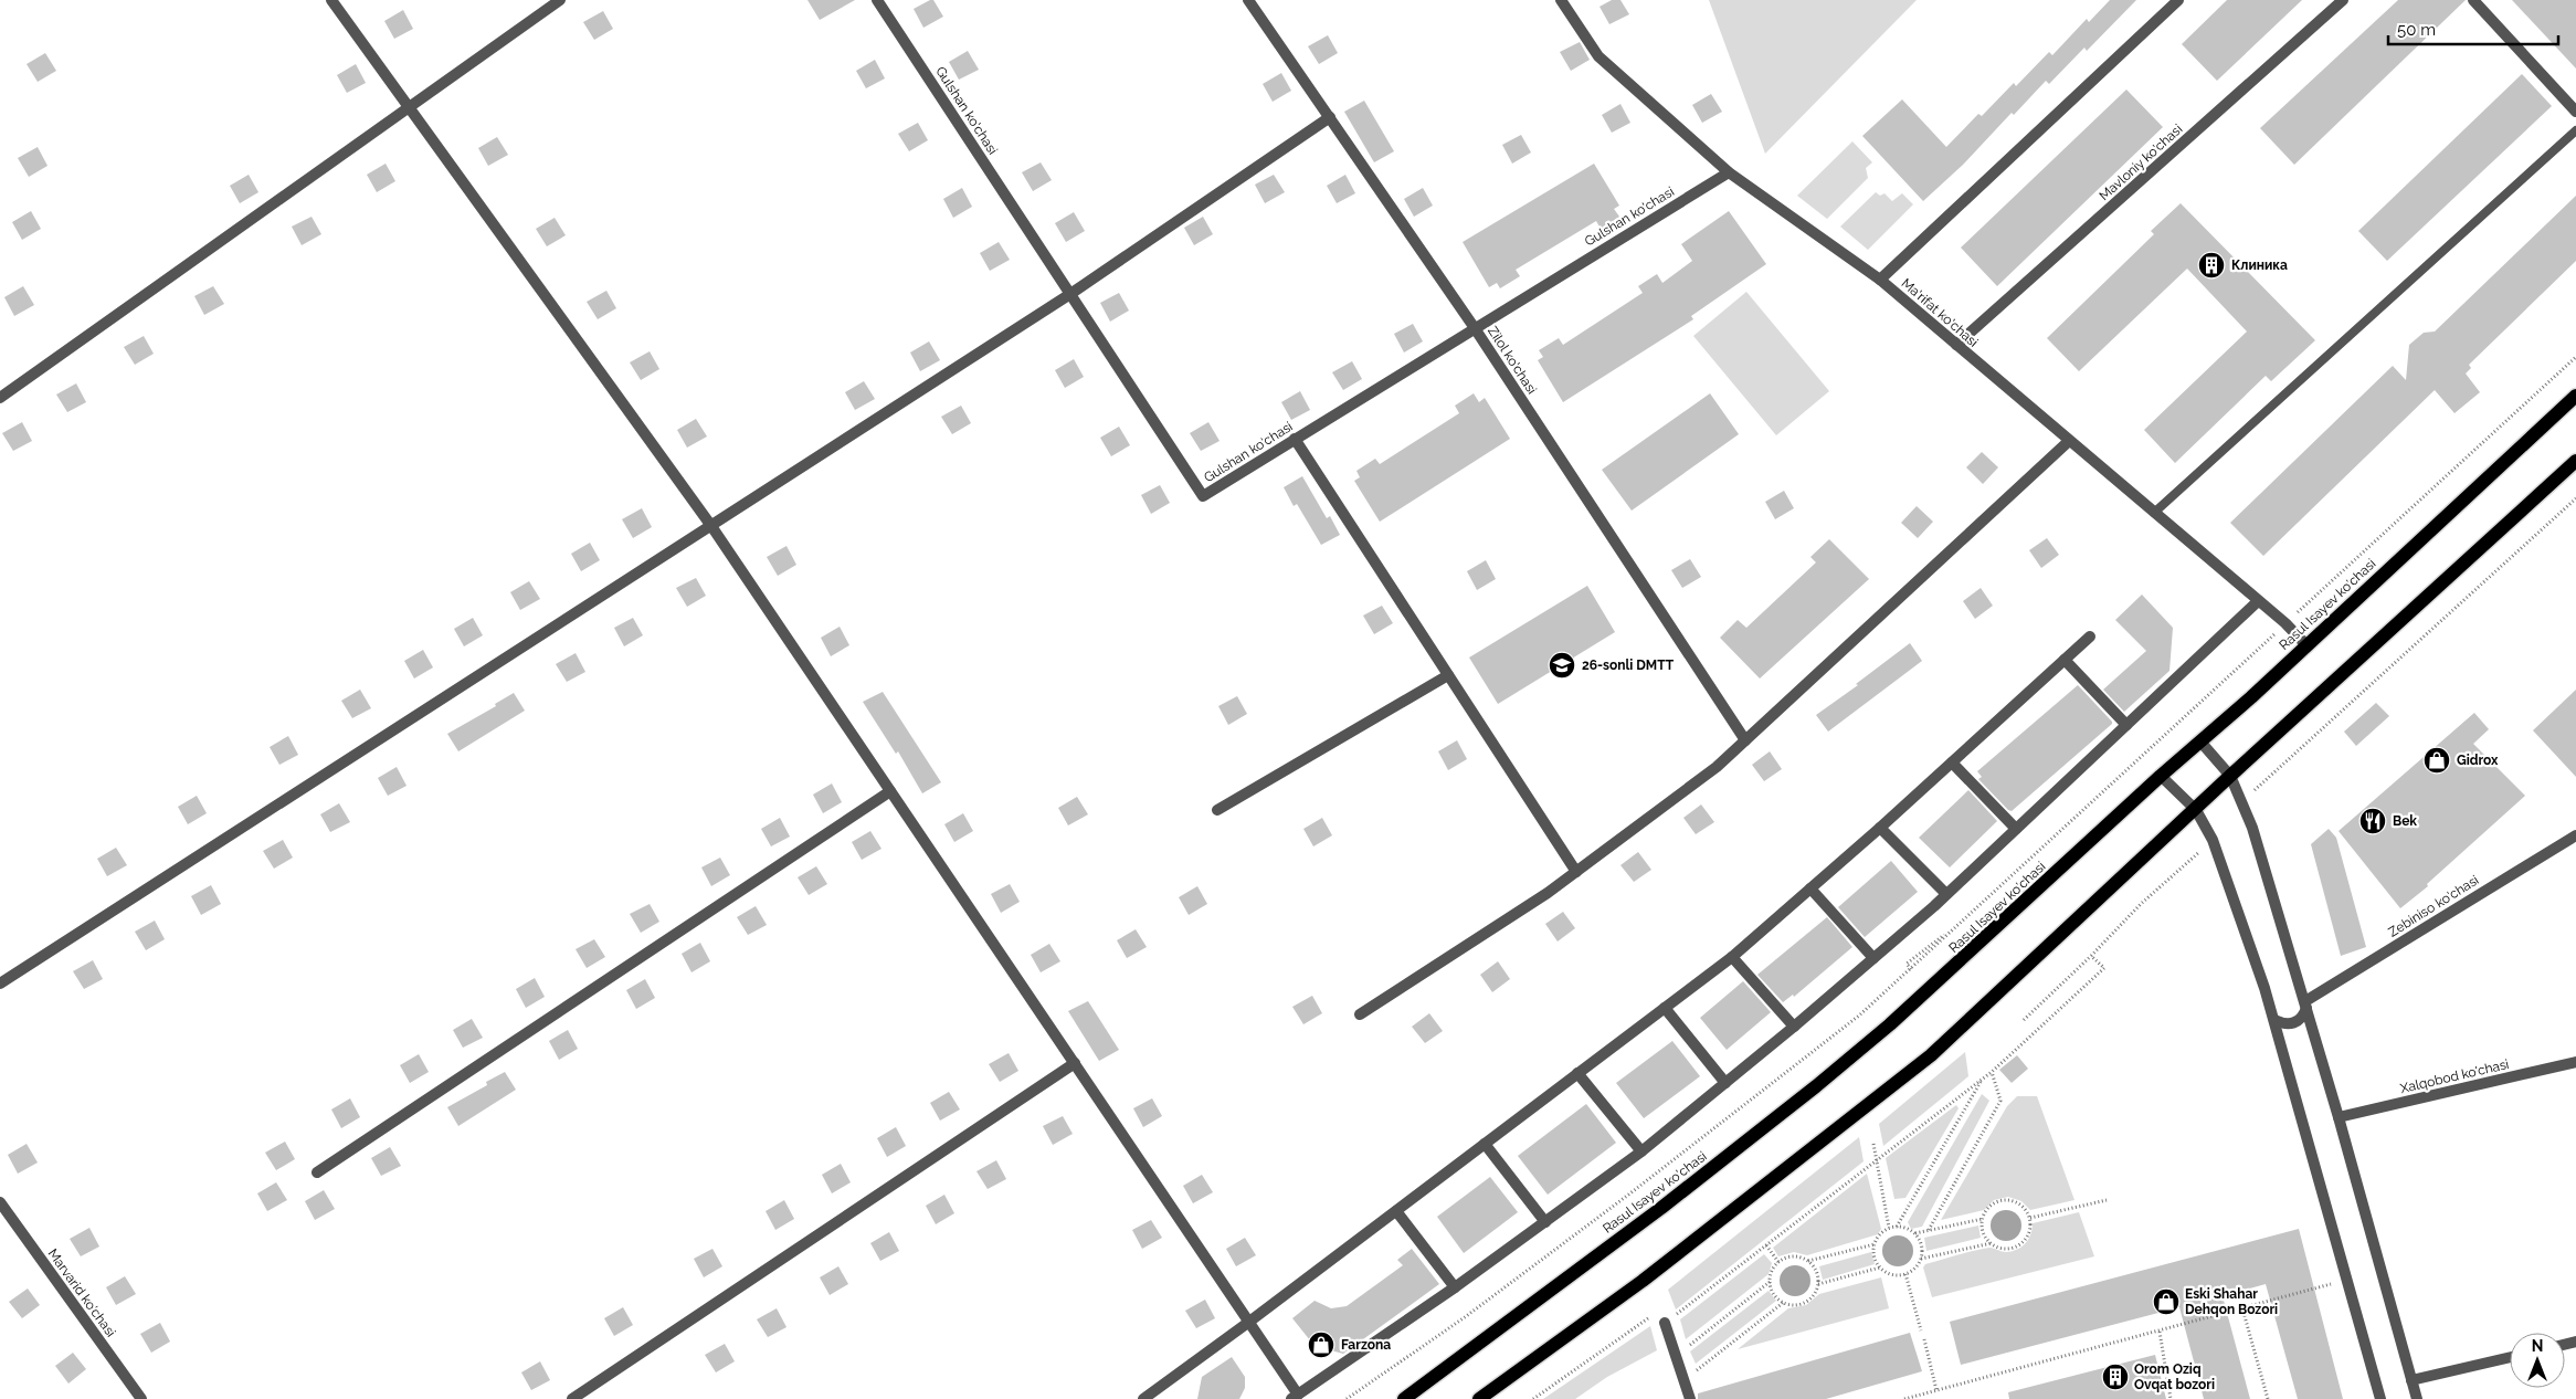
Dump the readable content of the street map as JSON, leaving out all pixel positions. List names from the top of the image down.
{
  "streets": {
    "main road": ["Rasul Isayev ko'chasi"],
    "street": [
      "Gulshan ko'chasi",
      "Mavloniy ko'chasi",
      "Ma'rifat ko'chasi",
      "Zilol ko'chasi",
      "Zebiniso ko'chasi",
      "Xalqobod ko'chasi",
      "Marvarid ko'chasi"
    ]
  },
  "crossings": [
    ["Gulshan ko'chasi", "Ma'rifat ko'chasi"],
    ["Gulshan ko'chasi", "Zilol ko'chasi"],
    ["Mavloniy ko'chasi", "Ma'rifat ko'chasi"],
    ["Ma'rifat ko'chasi", "Rasul Isayev ko'chasi"]
  ],
  "places": {
    "building": ["Клиника", "Orom Oziq Ovqat bozori"],
    "school or university": ["26-sonli DMTT"],
    "shop": ["Gidrox", "Eski Shahar Dehqon Bozori", "Farzona"],
    "restaurant": ["Bek"]
  },
  "scale_bar": "50 m",
  "north": "top"
}
